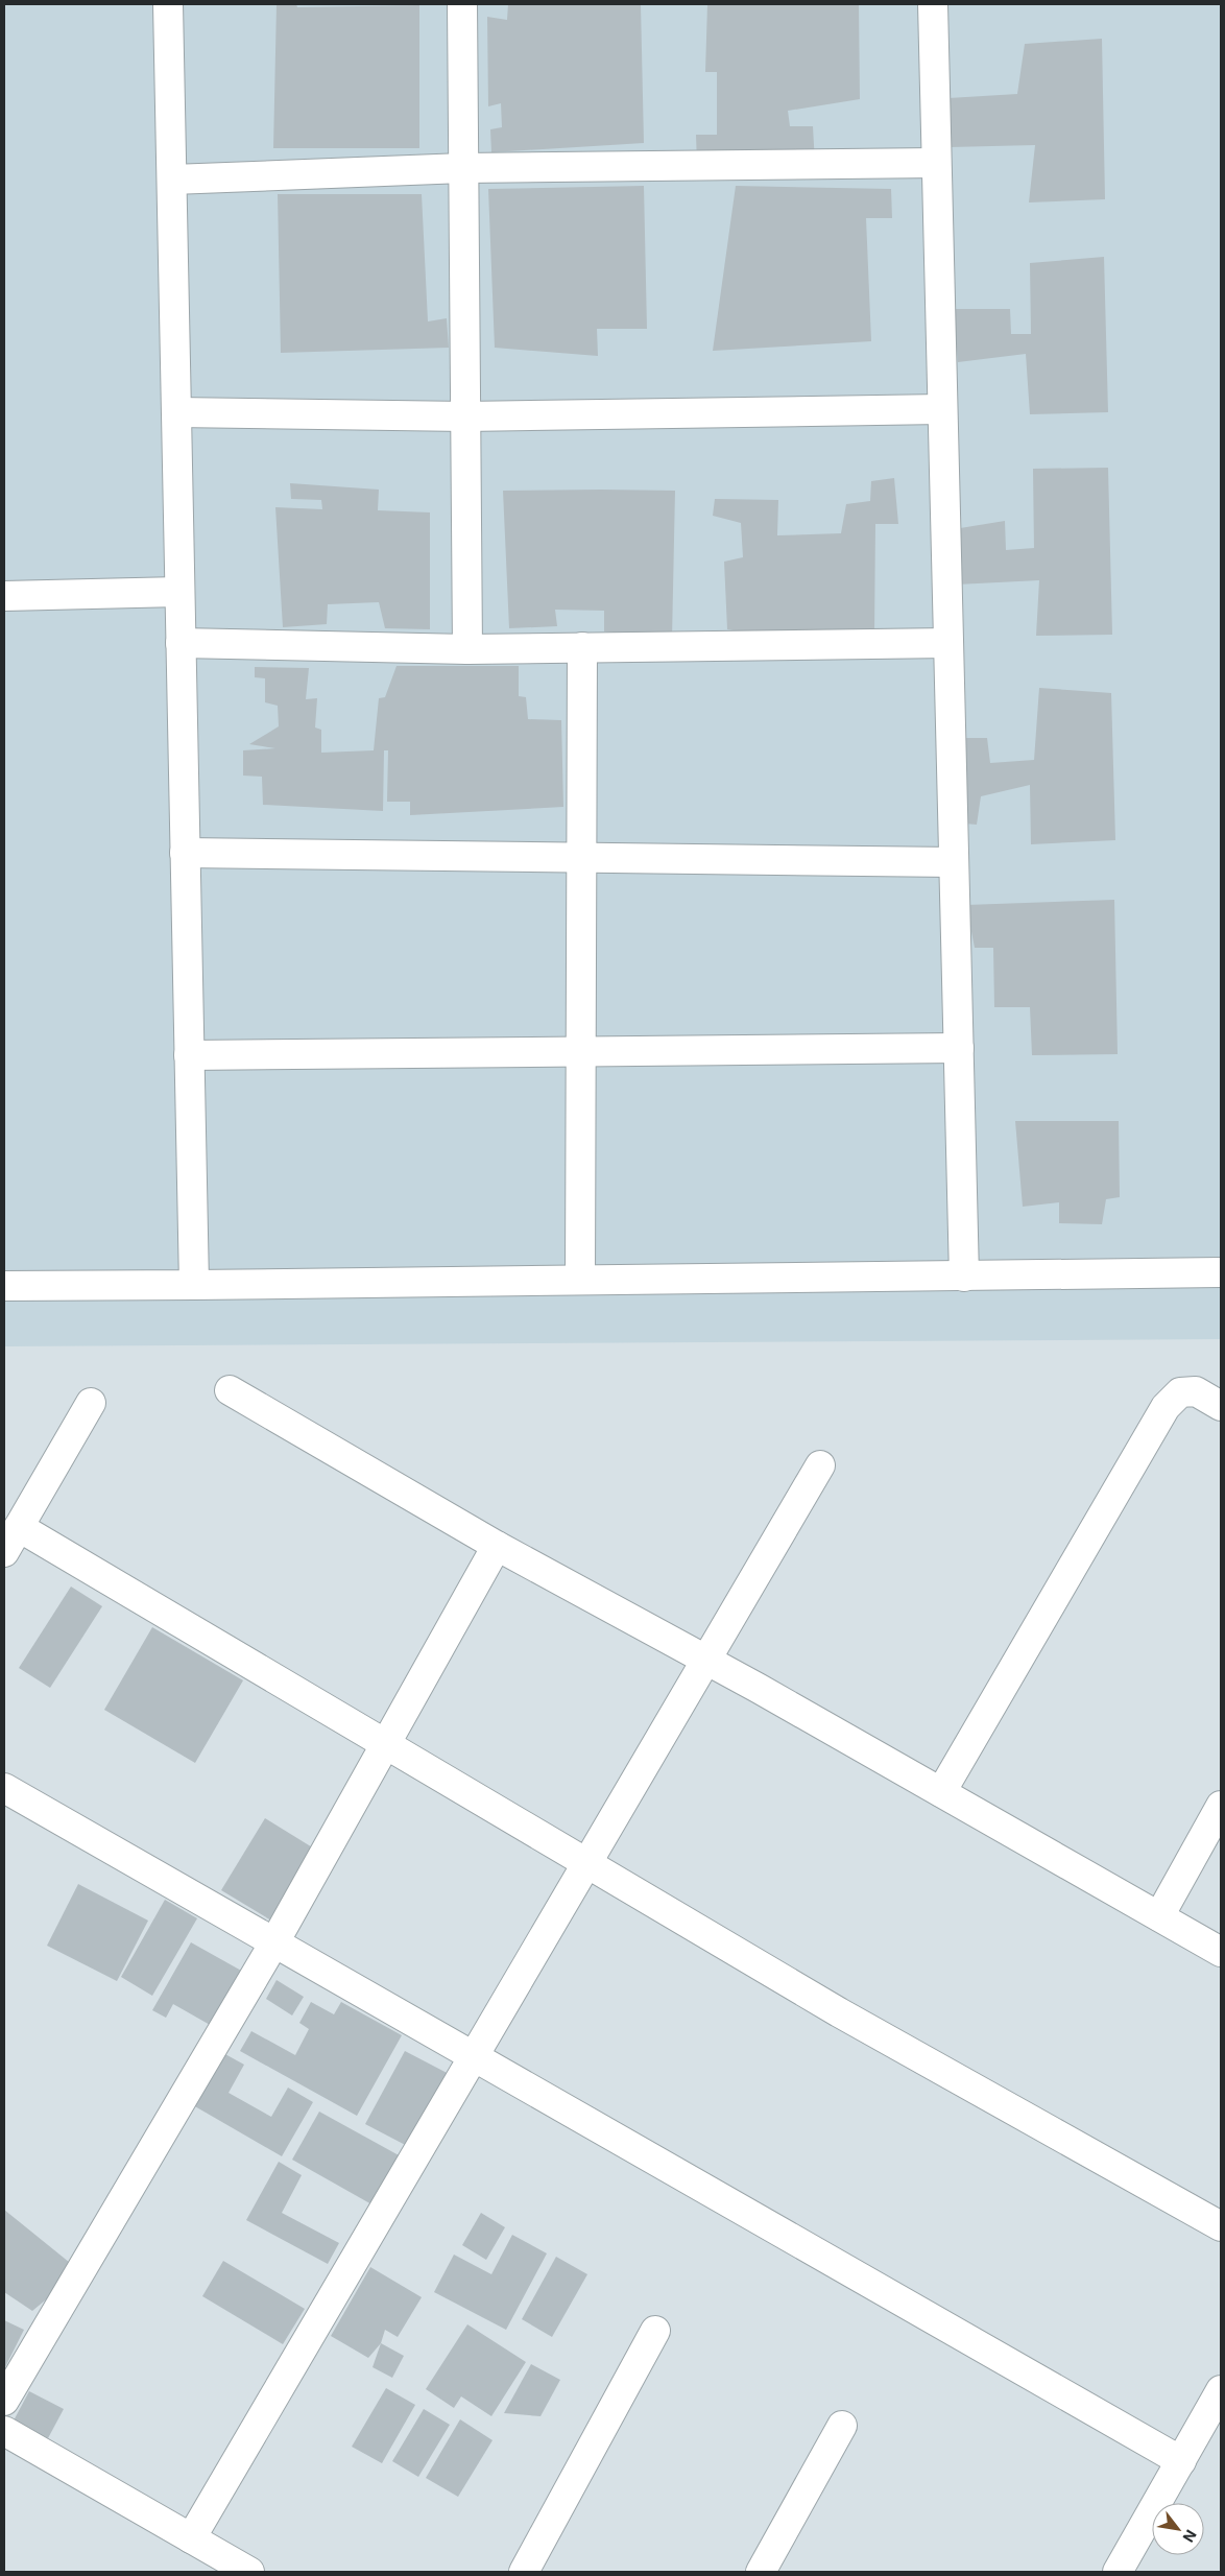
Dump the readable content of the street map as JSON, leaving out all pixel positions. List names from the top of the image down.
{
  "north": "bottom right"
}
